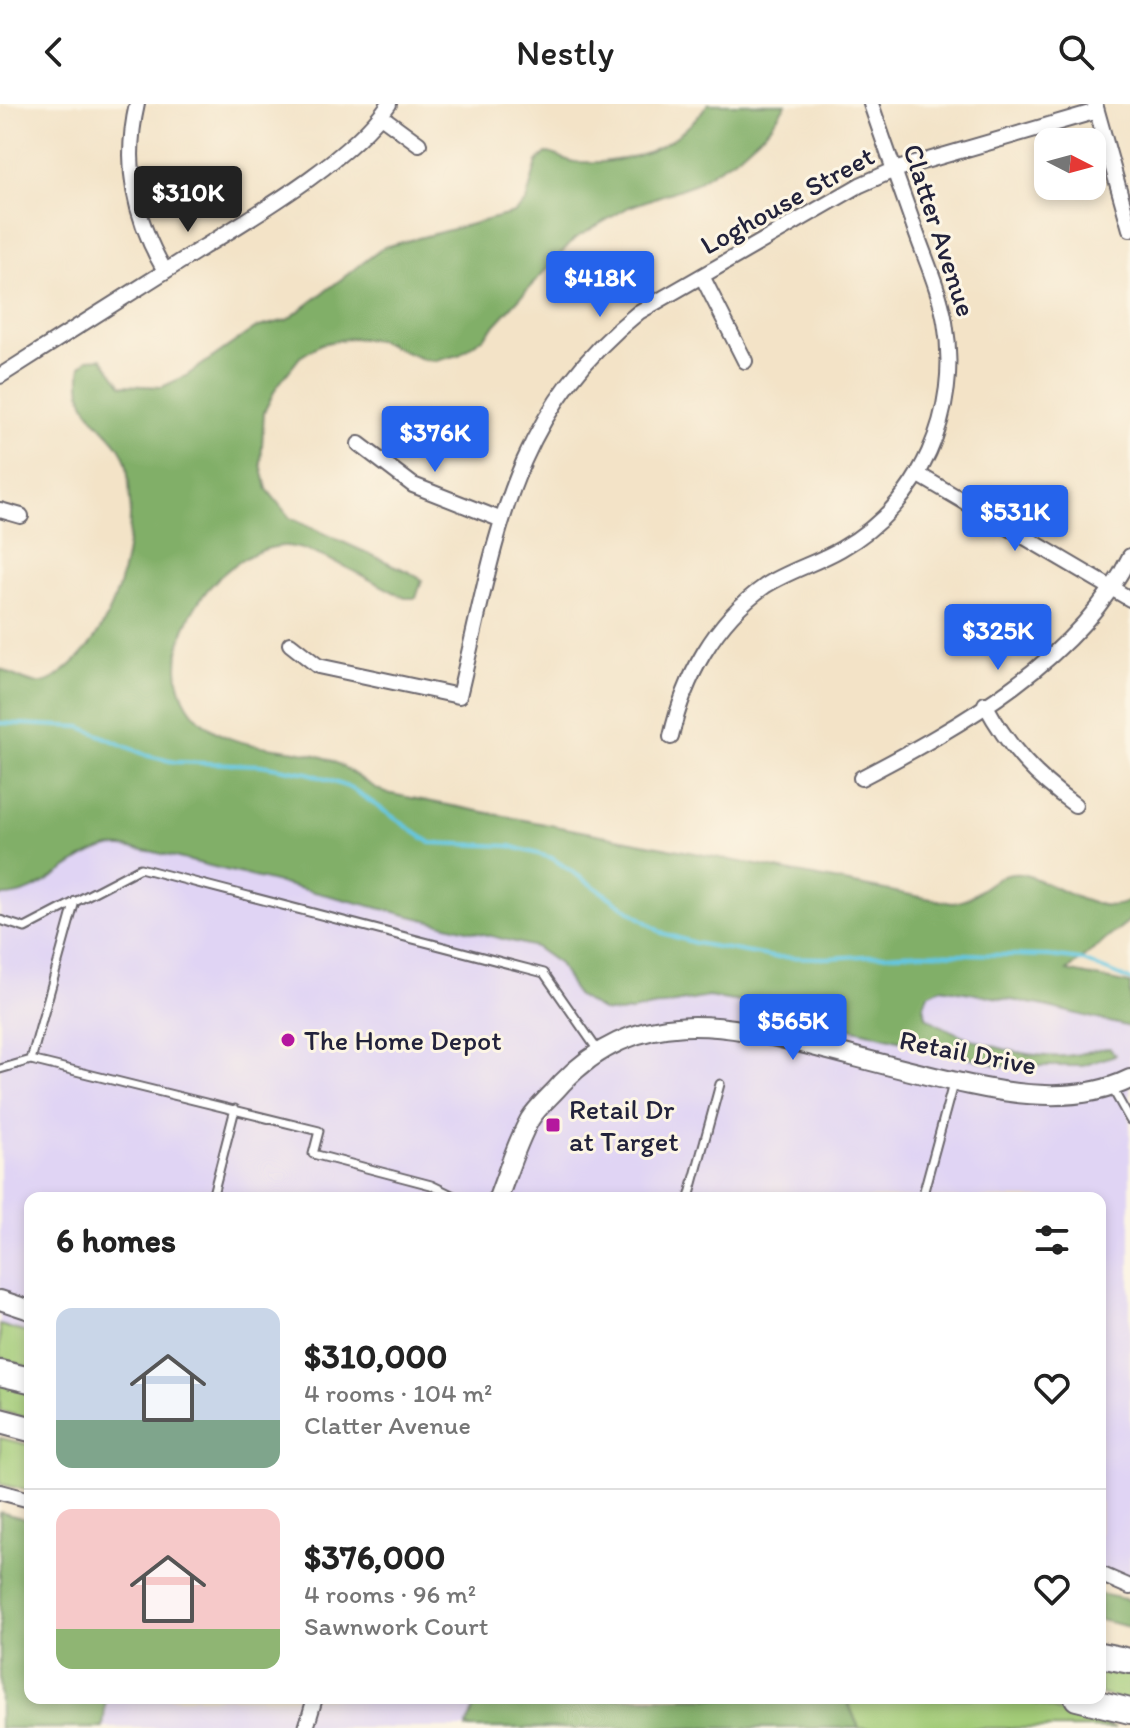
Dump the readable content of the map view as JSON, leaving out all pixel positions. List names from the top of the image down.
{
  "streets": {
    "street": ["Loghouse Street", "Clatter Avenue", "Retail Drive"]
  },
  "crossings": [
    ["Loghouse Street", "Clatter Avenue"]
  ],
  "places": {
    "other": ["The Home Depot"],
    "transit": ["Retail Dr at Target"]
  },
  "north": "right",
  "page": {
    "header": "Nestly",
    "price": [
      "$310K",
      "$418K",
      "$376K",
      "$531K",
      "$325K",
      "$565K"
    ],
    "heading": "6 homes",
    "list": [
      {
        "name": "$310,000",
        "note": "4 rooms · 104 m² · Clatter Avenue"
      },
      {
        "name": "$376,000",
        "note": "4 rooms · 96 m² · Sawnwork Court"
      }
    ]
  }
}
